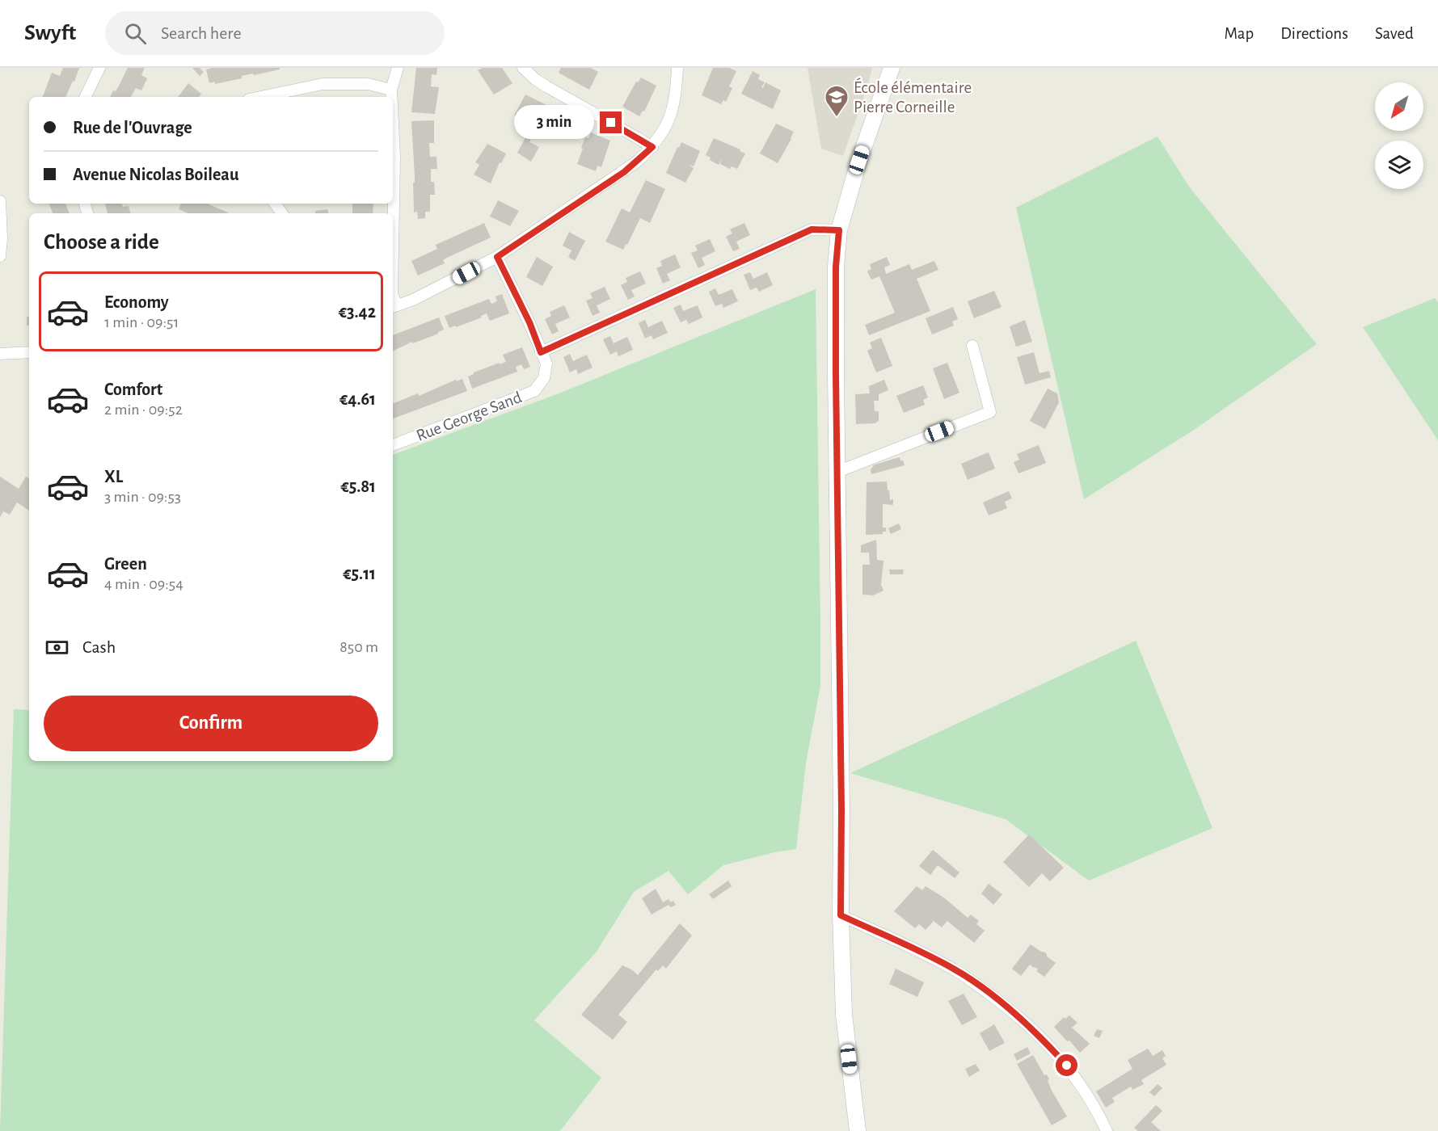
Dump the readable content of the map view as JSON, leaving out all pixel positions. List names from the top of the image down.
{
  "streets": {
    "street": ["Rue George Sand"]
  },
  "places": {
    "school or university": ["École élémentaire Pierre Corneille"]
  },
  "north": "bottom left",
  "page": {
    "header": "Swyft",
    "search": "Search here",
    "nav": ["Map", "Directions", "Saved"],
    "banner": ["Rue de l'Ouvrage", "Avenue Nicolas Boileau"],
    "bubble": "3 min",
    "heading": "Choose a ride",
    "list": [
      {
        "name": "Economy",
        "note": "1 min · 09:51",
        "value": "€3.42"
      },
      {
        "name": "Comfort",
        "note": "2 min · 09:52",
        "value": "€4.61"
      },
      {
        "name": "XL",
        "note": "3 min · 09:53",
        "value": "€5.81"
      },
      {
        "name": "Green",
        "note": "4 min · 09:54",
        "value": "€5.11"
      }
    ],
    "pay": ["Cash", "850 m"],
    "buttons": "Confirm"
  }
}
